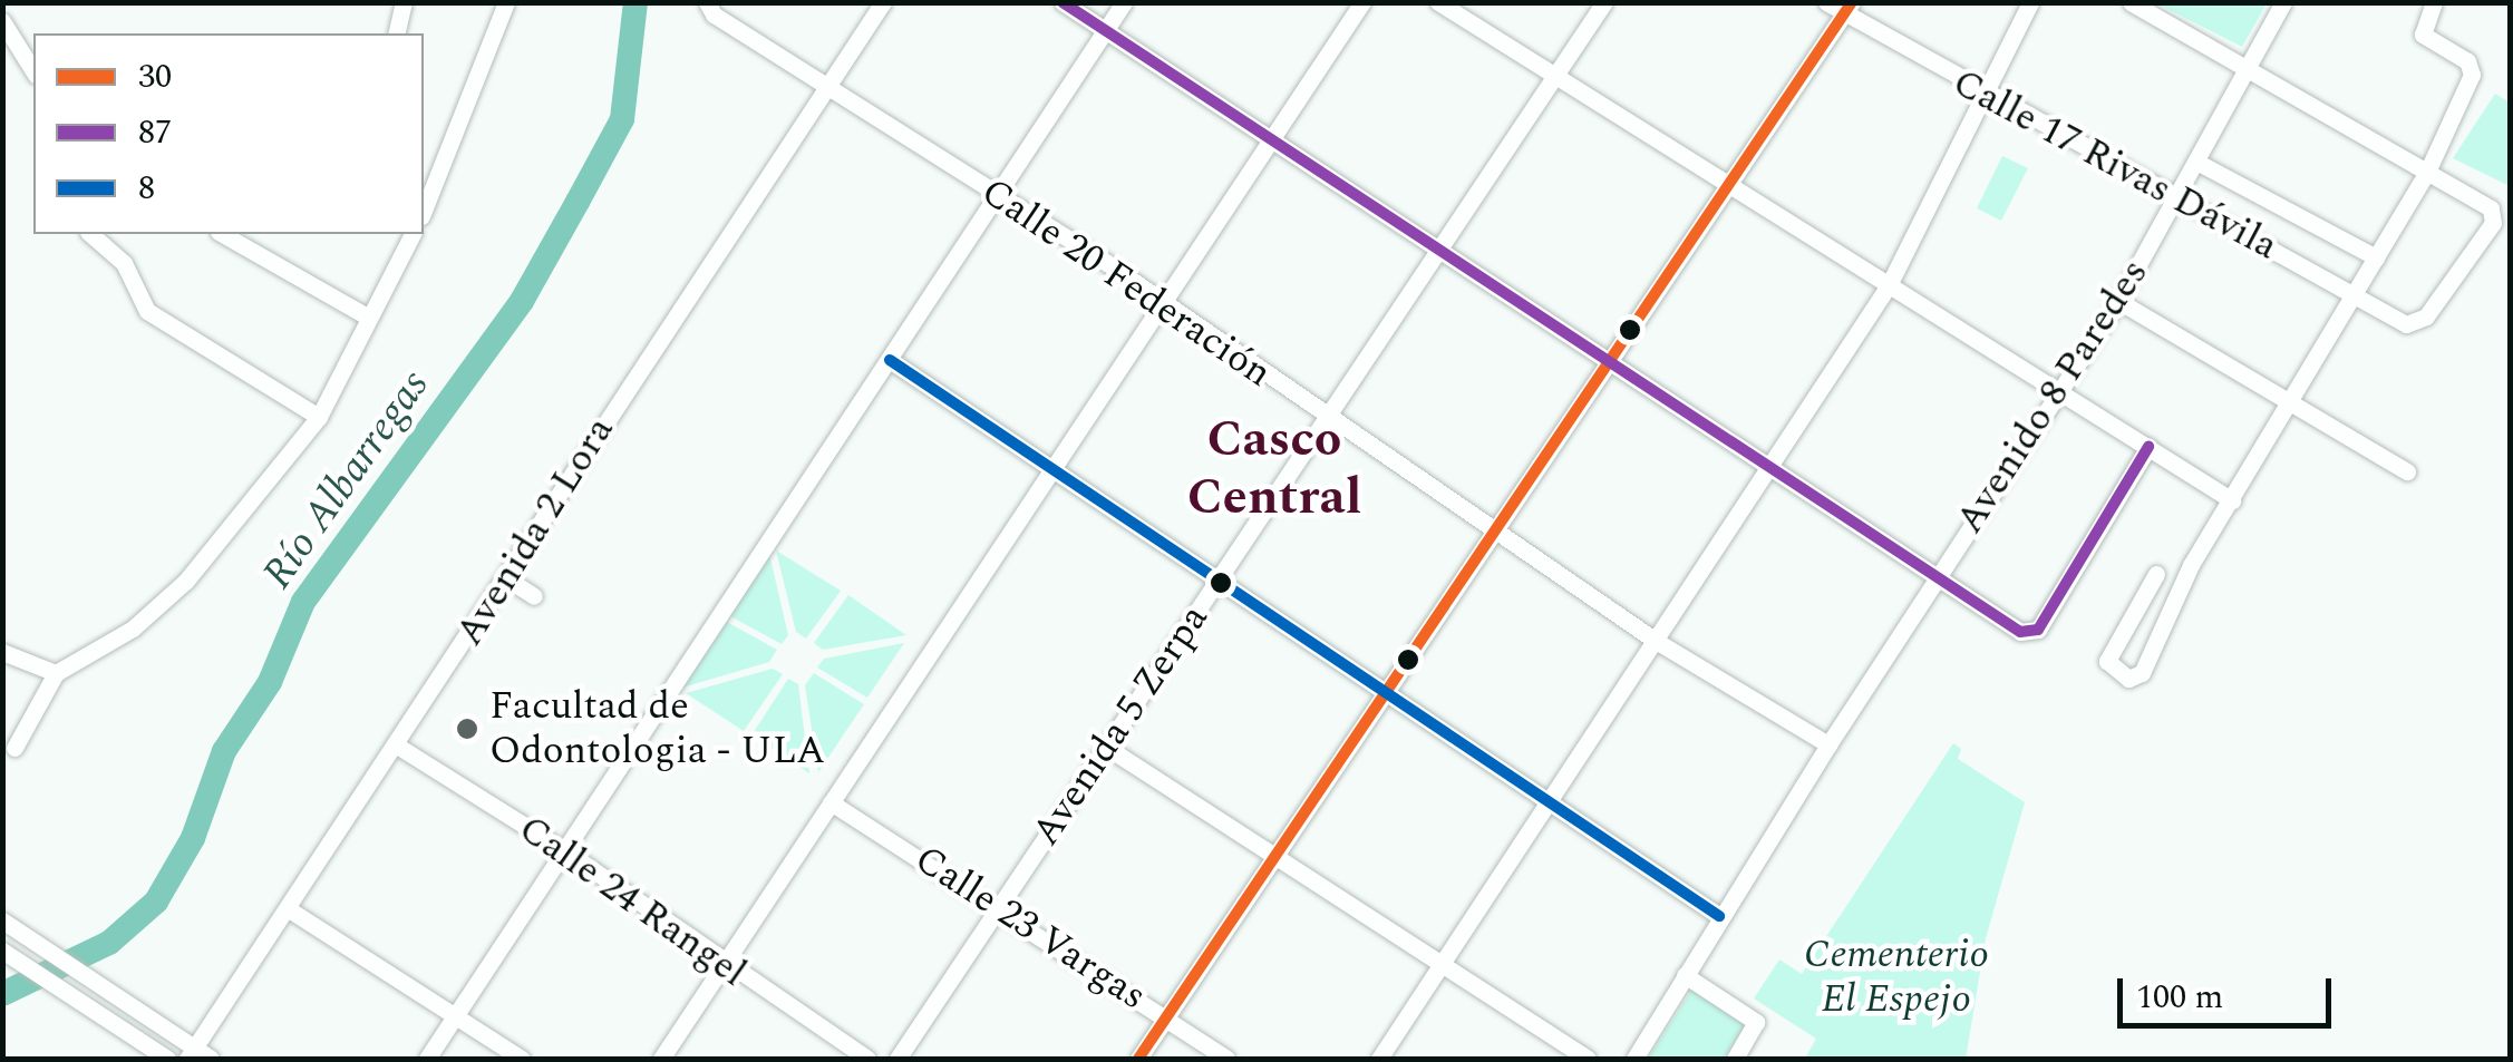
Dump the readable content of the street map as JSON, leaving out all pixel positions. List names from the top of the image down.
{
  "streets": {
    "street": [
      "Calle 17 Rivas Dávila",
      "Calle 20 Federación",
      "Avenido 8 Paredes",
      "Avenida 2 Lora",
      "Avenida 5 Zerpa",
      "Calle 24 Rangel",
      "Calle 23 Vargas"
    ]
  },
  "crossings": [
    ["Calle 17 Rivas Dávila", "Avenido 8 Paredes"],
    ["Calle 20 Federación", "Avenido 8 Paredes"],
    ["Calle 20 Federación", "Avenida 2 Lora"],
    ["Calle 20 Federación", "Avenida 5 Zerpa"],
    ["Avenida 2 Lora", "Calle 24 Rangel"],
    ["Avenida 5 Zerpa", "Calle 23 Vargas"]
  ],
  "districts": ["Casco Central"],
  "water": ["Río Albarregas"],
  "parks": ["Cementerio El Espejo"],
  "places": ["Facultad de Odontologia - ULA"],
  "lines": ["transit line 30", "transit line 87", "transit line 8"],
  "legend": ["30", "87", "8"],
  "scale_bar": "100 m"
}
